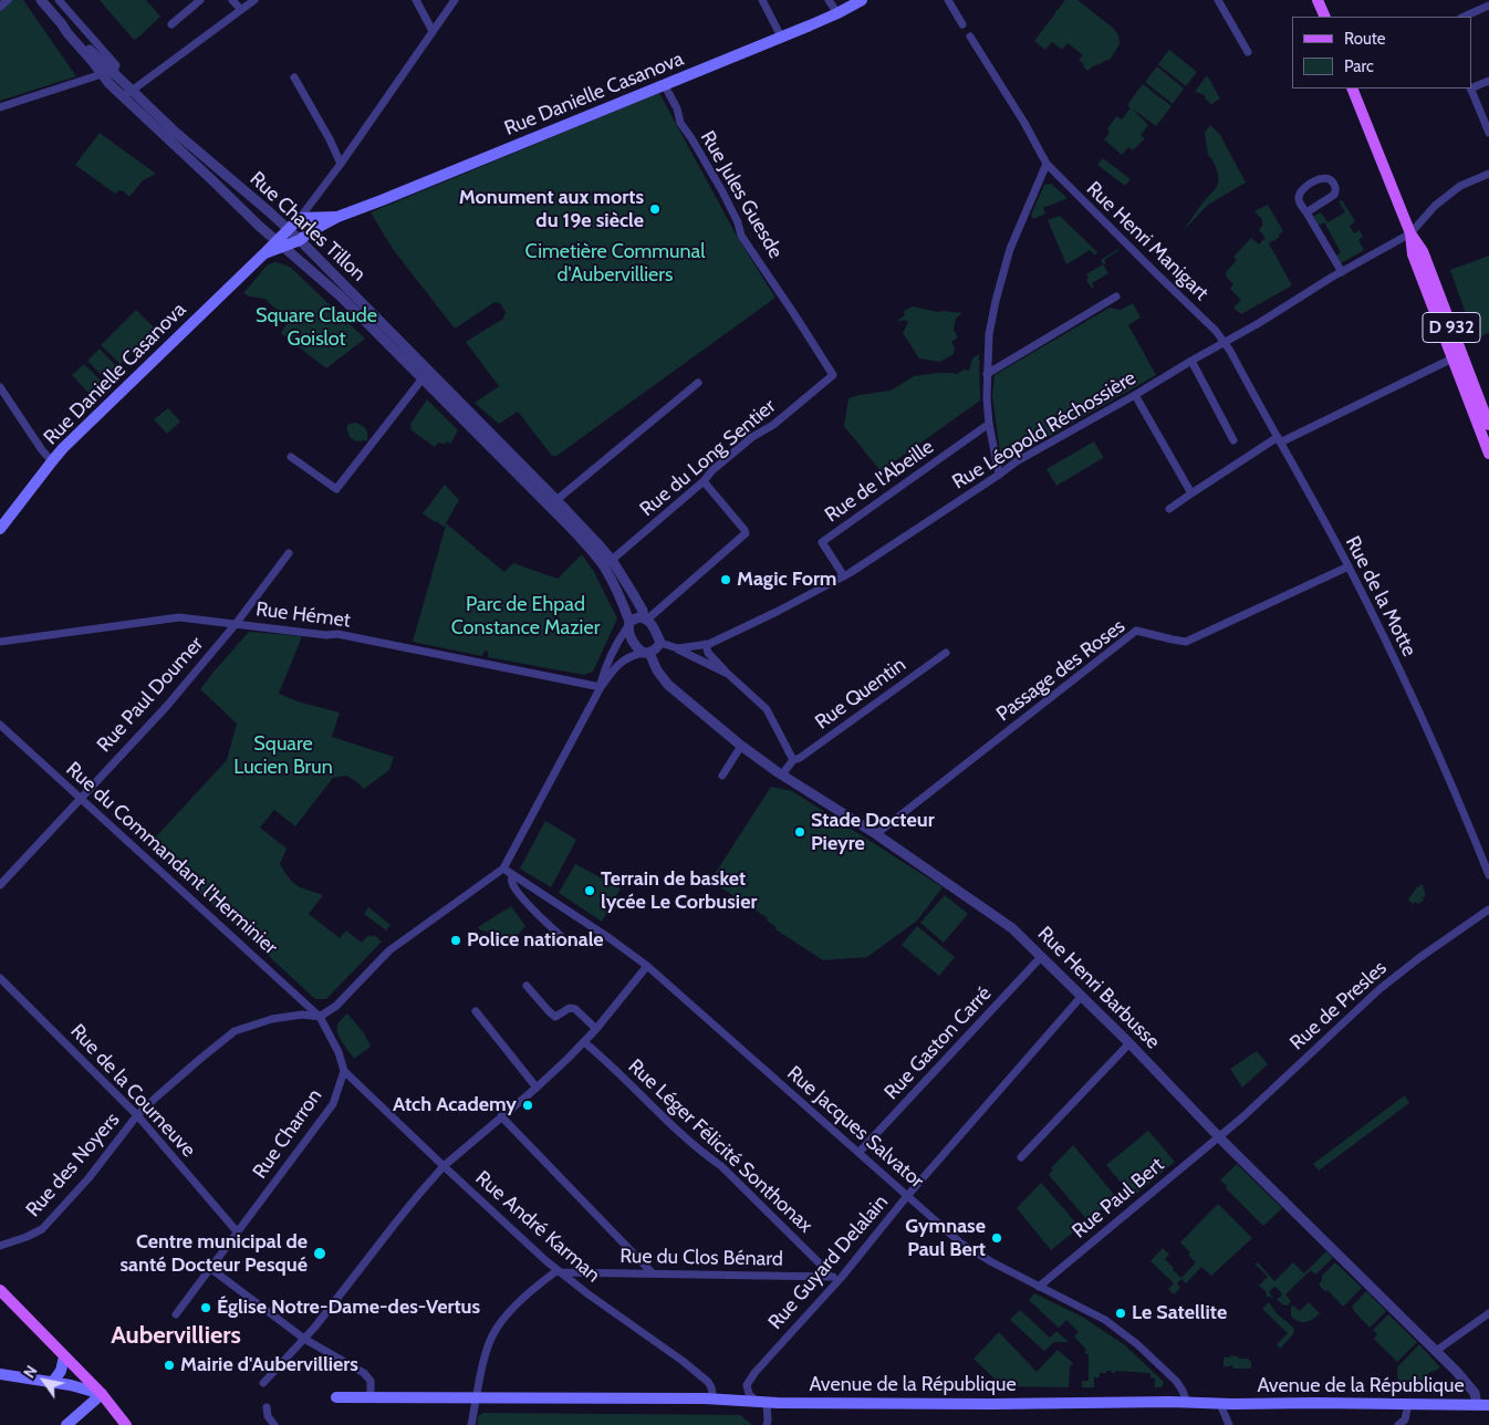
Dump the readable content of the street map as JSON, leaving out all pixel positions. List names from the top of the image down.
{
  "streets": {
    "main road": ["Rue Danielle Casanova", "D 932", "Avenue de la République"],
    "street": [
      "Rue Jules Guesde",
      "Rue Charles Tillon",
      "Rue Henri Manigart",
      "Rue Léopold Réchossière",
      "Rue du Long Sentier",
      "Rue de l'Abeille",
      "Rue de la Motte",
      "Rue Hémet",
      "Passage des Roses",
      "Rue Quentin",
      "Rue Paul Doumer",
      "Rue du Commandant l'Herminier",
      "Rue Henri Barbusse",
      "Rue de Presles",
      "Rue Gaston Carré",
      "Rue de la Courneuve",
      "Rue Jacques Salvator",
      "Rue Charron",
      "Rue Léger Félicité Sonthonax",
      "Rue des Noyers",
      "Rue Paul Bert",
      "Rue André Karman",
      "Rue du Clos Bénard",
      "Rue Guyard Delalain"
    ]
  },
  "crossings": [
    ["Rue Danielle Casanova", "Rue Jules Guesde"],
    ["Rue Danielle Casanova", "Rue Charles Tillon"],
    ["Rue Jules Guesde", "Rue du Long Sentier"],
    ["Rue Charles Tillon", "Rue Léopold Réchossière"],
    ["Rue Charles Tillon", "Rue du Long Sentier"],
    ["Rue Charles Tillon", "Rue Henri Barbusse"],
    ["Rue Henri Manigart", "Rue Léopold Réchossière"],
    ["Rue Henri Manigart", "Rue de la Motte"],
    ["D 932", "Rue Léopold Réchossière"],
    ["Rue Léopold Réchossière", "Rue de l'Abeille"],
    ["Rue Léopold Réchossière", "Rue de la Motte"],
    ["Rue Léopold Réchossière", "Rue Henri Barbusse"],
    ["Rue de la Motte", "Passage des Roses"],
    ["Rue Hémet", "Rue Paul Doumer"],
    ["Passage des Roses", "Rue Henri Barbusse"],
    ["Rue Paul Doumer", "Rue du Commandant l'Herminier"],
    ["Rue du Commandant l'Herminier", "Rue des Noyers"],
    ["Rue Henri Barbusse", "Rue de Presles"],
    ["Rue Henri Barbusse", "Rue Gaston Carré"],
    ["Rue Henri Barbusse", "Rue Paul Bert"],
    ["Rue Henri Barbusse", "Rue Guyard Delalain"],
    ["Rue Henri Barbusse", "Avenue de la République"],
    ["Rue de Presles", "Rue Paul Bert"],
    ["Rue Gaston Carré", "Rue Jacques Salvator"],
    ["Rue de la Courneuve", "Rue Charron"],
    ["Rue de la Courneuve", "Rue des Noyers"],
    ["Rue Jacques Salvator", "Rue Paul Bert"],
    ["Rue Jacques Salvator", "Rue Guyard Delalain"],
    ["Rue Jacques Salvator", "Avenue de la République"],
    ["Rue Charron", "Rue André Karman"],
    ["Rue Léger Félicité Sonthonax", "Rue du Clos Bénard"],
    ["Rue André Karman", "Rue du Clos Bénard"],
    ["Rue André Karman", "Avenue de la République"],
    ["Rue du Clos Bénard", "Rue Guyard Delalain"],
    ["Rue Guyard Delalain", "Avenue de la République"]
  ],
  "districts": ["Aubervilliers"],
  "parks": [
    "Cimetière Communal d'Aubervilliers",
    "Square Claude Goislot",
    "Parc de Ehpad Constance Mazier",
    "Square Lucien Brun"
  ],
  "places": [
    "Monument aux morts du 19e siècle",
    "Magic Form",
    "Stade Docteur Pieyre",
    "Terrain de basket lycée Le Corbusier",
    "Police nationale",
    "Atch Academy",
    "Gymnase Paul Bert",
    "Centre municipal de santé Docteur Pesqué",
    "Église Notre-Dame-des-Vertus",
    "Le Satellite",
    "Mairie d'Aubervilliers"
  ],
  "legend": ["Route", "Parc"],
  "north": "top left"
}
